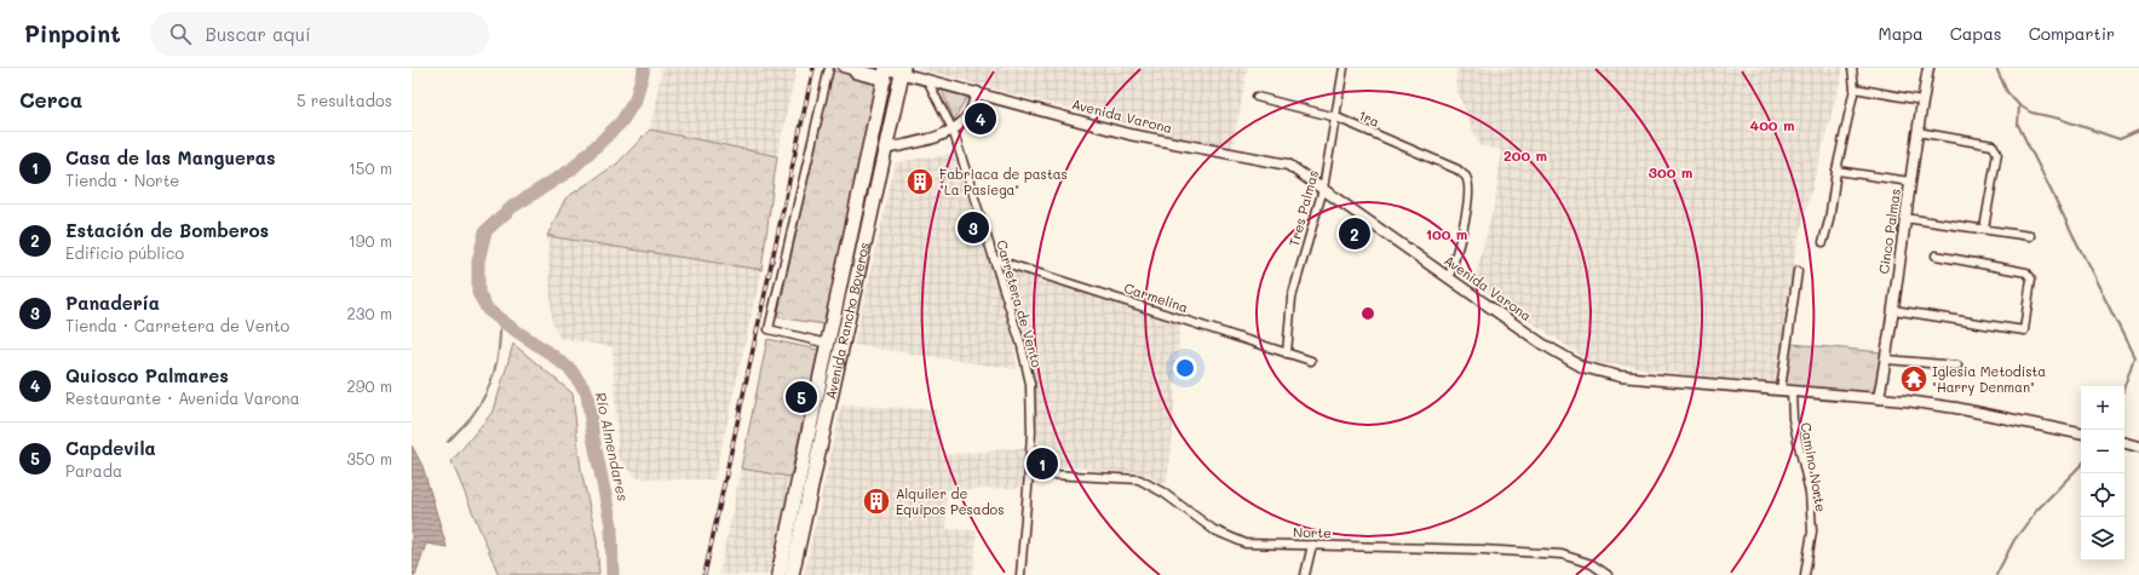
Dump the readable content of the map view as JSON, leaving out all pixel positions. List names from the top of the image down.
{
  "streets": {
    "highway": ["Avenida Rancho Boyeros"],
    "street": [
      "Avenida Varona",
      "1ra",
      "Tres Palmas",
      "Cinco Palmas",
      "Carmelina",
      "Carretera de Vento",
      "Camino Norte",
      "Norte"
    ]
  },
  "crossings": [
    ["Avenida Varona", "1ra"],
    ["Avenida Varona", "Tres Palmas"],
    ["Avenida Varona", "Cinco Palmas"],
    ["Avenida Varona", "Carretera de Vento"],
    ["Avenida Varona", "Avenida Rancho Boyeros"],
    ["Avenida Varona", "Camino Norte"],
    ["1ra", "Tres Palmas"],
    ["Tres Palmas", "Carmelina"],
    ["Carmelina", "Carretera de Vento"],
    ["Carretera de Vento", "Norte"]
  ],
  "water": ["Río Almendares"],
  "places": {
    "building": ["Fabriaca de pastas \"La Pasiega\"", "Alquiler de Equipos Pesados"],
    "temple": ["Iglesia Metodista \"Harry Denman\""]
  },
  "page": {
    "header": "Pinpoint",
    "search": "Buscar aquí",
    "nav": ["Mapa", "Capas", "Compartir"],
    "heading": ["Cerca", "5 resultados"],
    "pins": [
      "4",
      "3",
      "2",
      "5",
      "1"
    ],
    "list": [
      {
        "mark": "1",
        "name": "Casa de las Mangueras",
        "note": "Tienda · Norte",
        "value": "150 m"
      },
      {
        "mark": "2",
        "name": "Estación de Bomberos",
        "note": "Edificio público",
        "value": "190 m"
      },
      {
        "mark": "3",
        "name": "Panadería",
        "note": "Tienda · Carretera de Vento",
        "value": "230 m"
      },
      {
        "mark": "4",
        "name": "Quiosco Palmares",
        "note": "Restaurante · Avenida Varona",
        "value": "290 m"
      },
      {
        "mark": "5",
        "name": "Capdevila",
        "note": "Parada",
        "value": "350 m"
      }
    ],
    "map_buttons": ["+", "−"]
  },
  "rings": [
    "400 m",
    "200 m",
    "300 m",
    "100 m"
  ]
}
